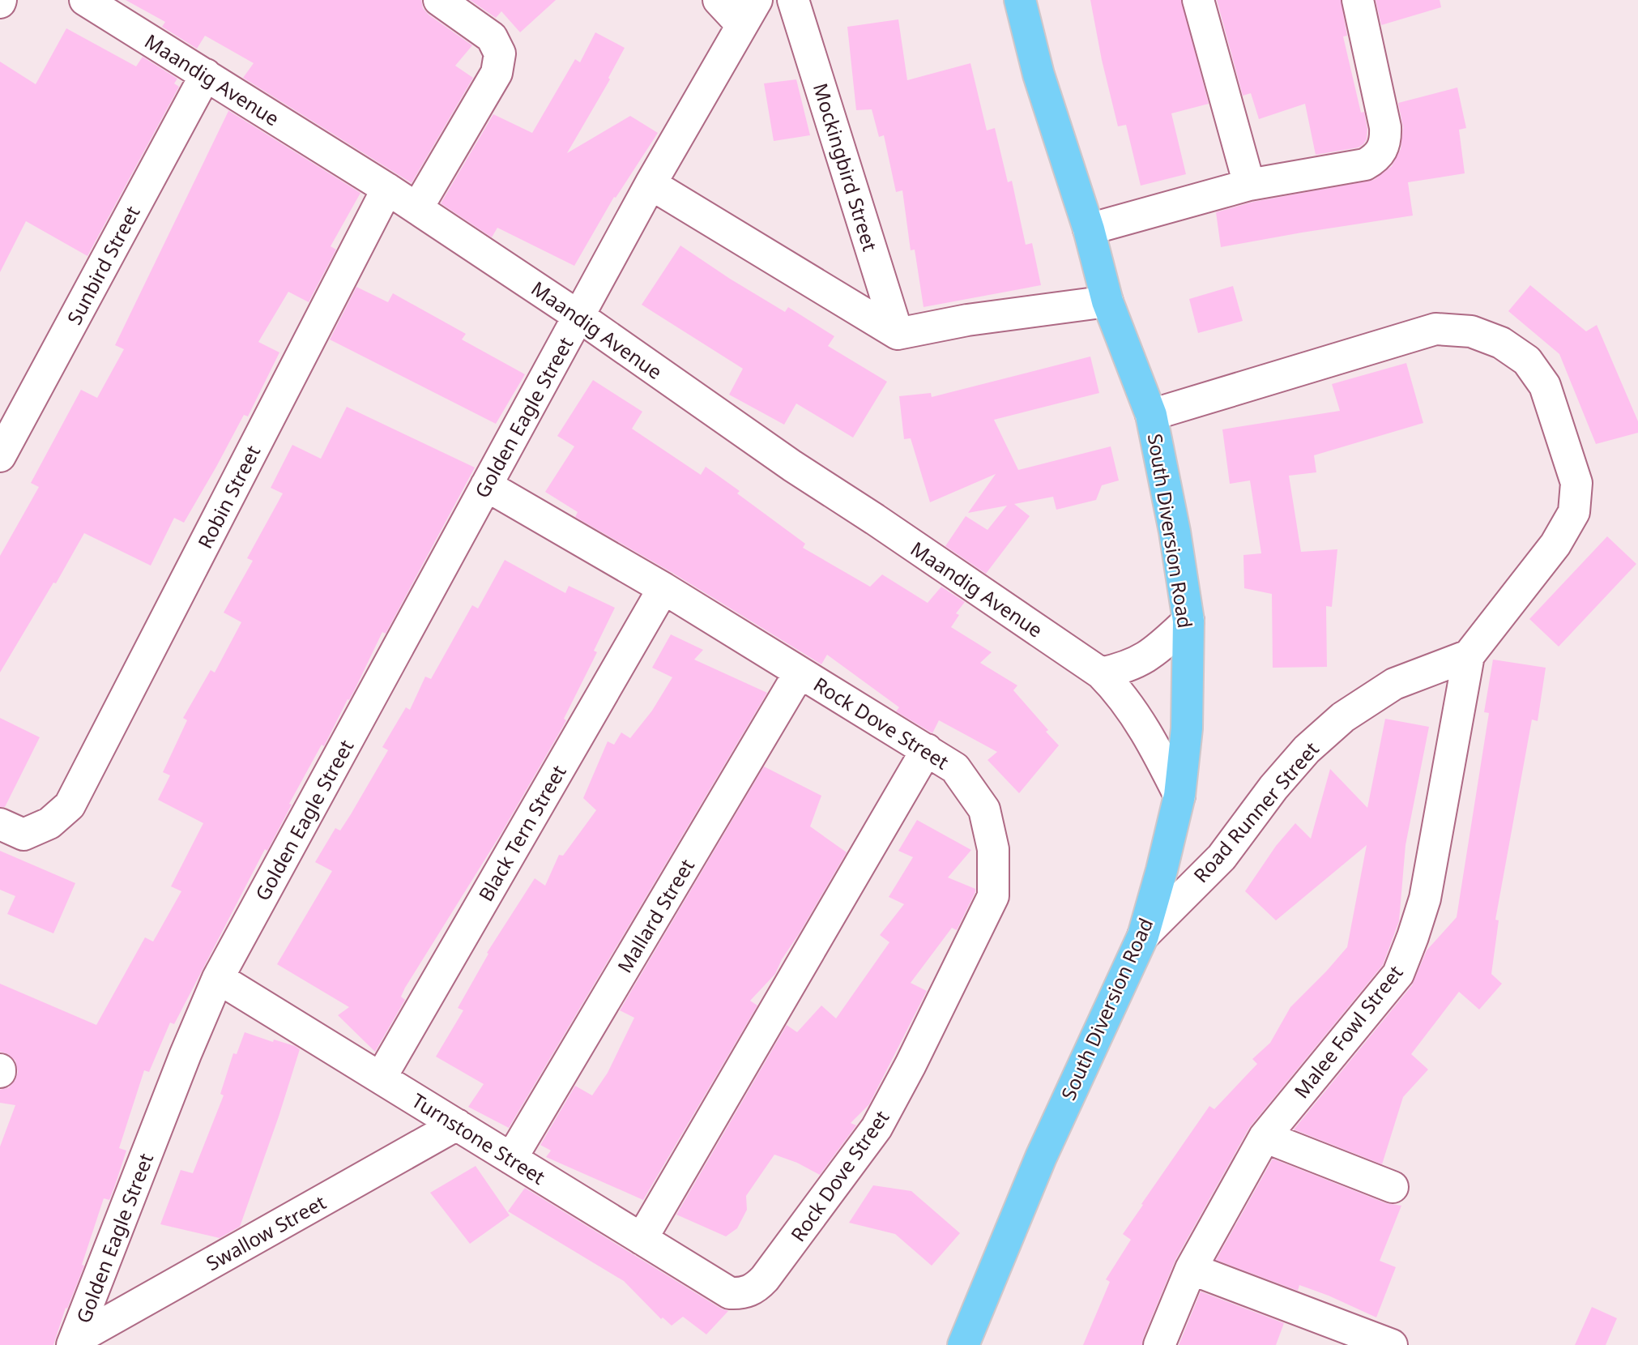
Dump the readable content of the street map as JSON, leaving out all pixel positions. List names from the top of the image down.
{
  "streets": {
    "main road": ["South Diversion Road"],
    "street": [
      "Maandig Avenue",
      "Mockingbird Street",
      "Sunbird Street",
      "Golden Eagle Street",
      "Robin Street",
      "Rock Dove Street",
      "Road Runner Street",
      "Black Tern Street",
      "Mallard Street",
      "Malee Fowl Street",
      "Turnstone Street",
      "Swallow Street"
    ]
  },
  "crossings": [
    ["Maandig Avenue", "Sunbird Street"],
    ["Maandig Avenue", "Golden Eagle Street"],
    ["Maandig Avenue", "Robin Street"],
    ["Maandig Avenue", "South Diversion Road"],
    ["Golden Eagle Street", "Rock Dove Street"],
    ["Golden Eagle Street", "Turnstone Street"],
    ["Golden Eagle Street", "Swallow Street"],
    ["South Diversion Road", "Road Runner Street"],
    ["Rock Dove Street", "Black Tern Street"],
    ["Rock Dove Street", "Mallard Street"],
    ["Rock Dove Street", "Turnstone Street"],
    ["Road Runner Street", "Malee Fowl Street"],
    ["Black Tern Street", "Turnstone Street"],
    ["Mallard Street", "Turnstone Street"],
    ["Turnstone Street", "Swallow Street"]
  ]
}
